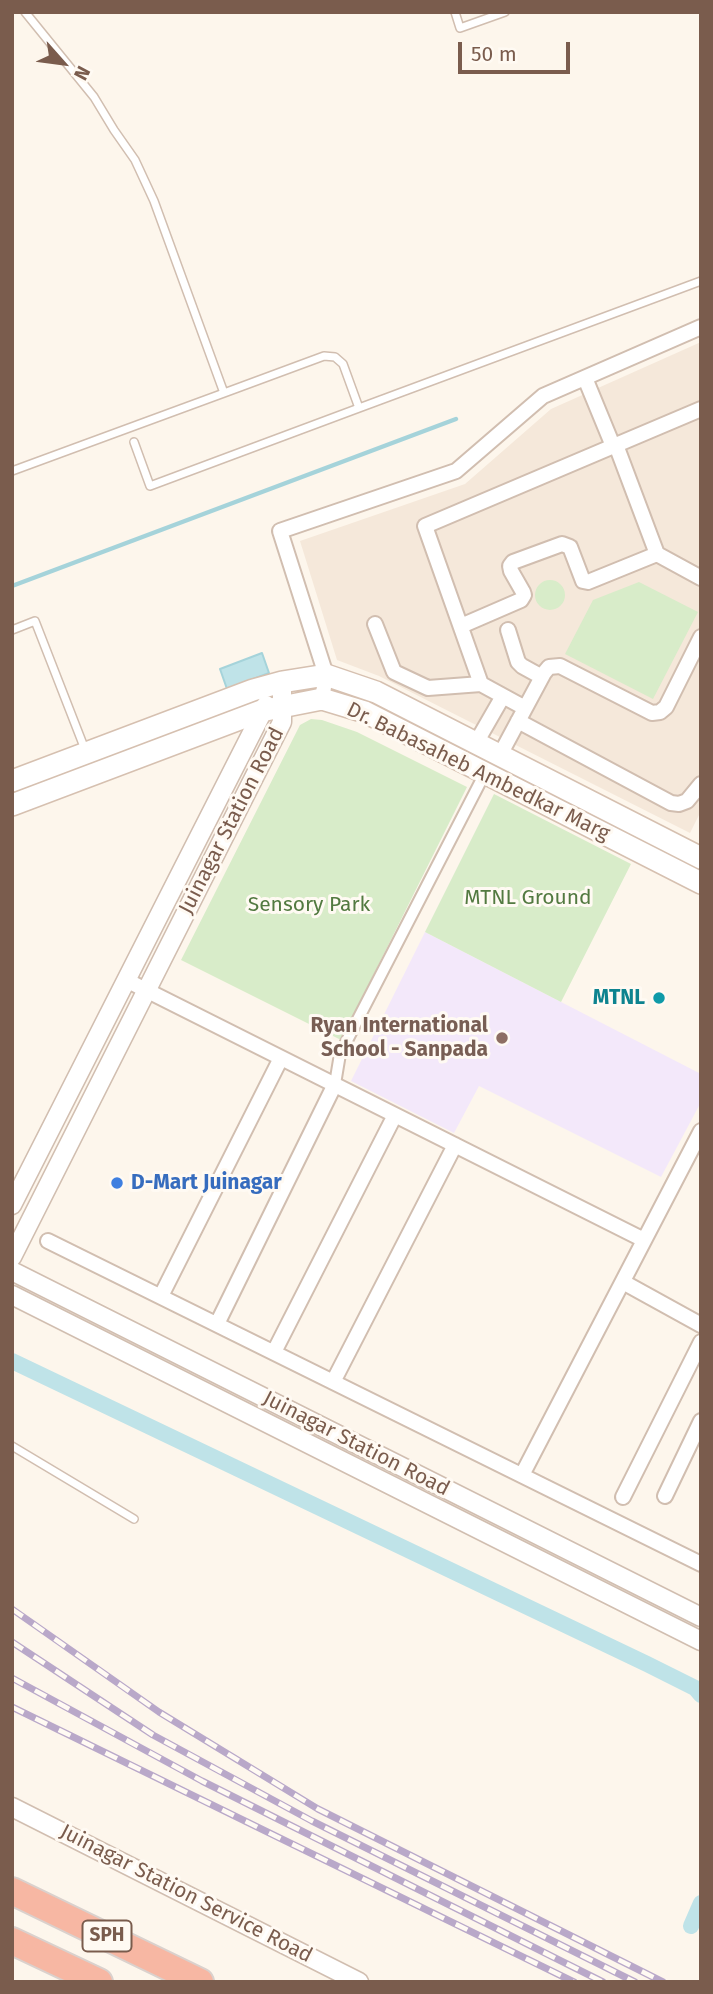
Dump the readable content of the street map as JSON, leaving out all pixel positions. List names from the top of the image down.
{
  "streets": {
    "highway": ["SPH"],
    "main road": ["Dr. Babasaheb Ambedkar Marg"],
    "street": ["Juinagar Station Road", "Juinagar Station Service Road"]
  },
  "crossings": [
    ["Dr. Babasaheb Ambedkar Marg", "Juinagar Station Road"]
  ],
  "parks": ["MTNL Ground", "Sensory Park"],
  "places": ["MTNL", "Ryan International School - Sanpada", "D-Mart Juinagar"],
  "scale_bar": "50 m",
  "north": "bottom right"
}
